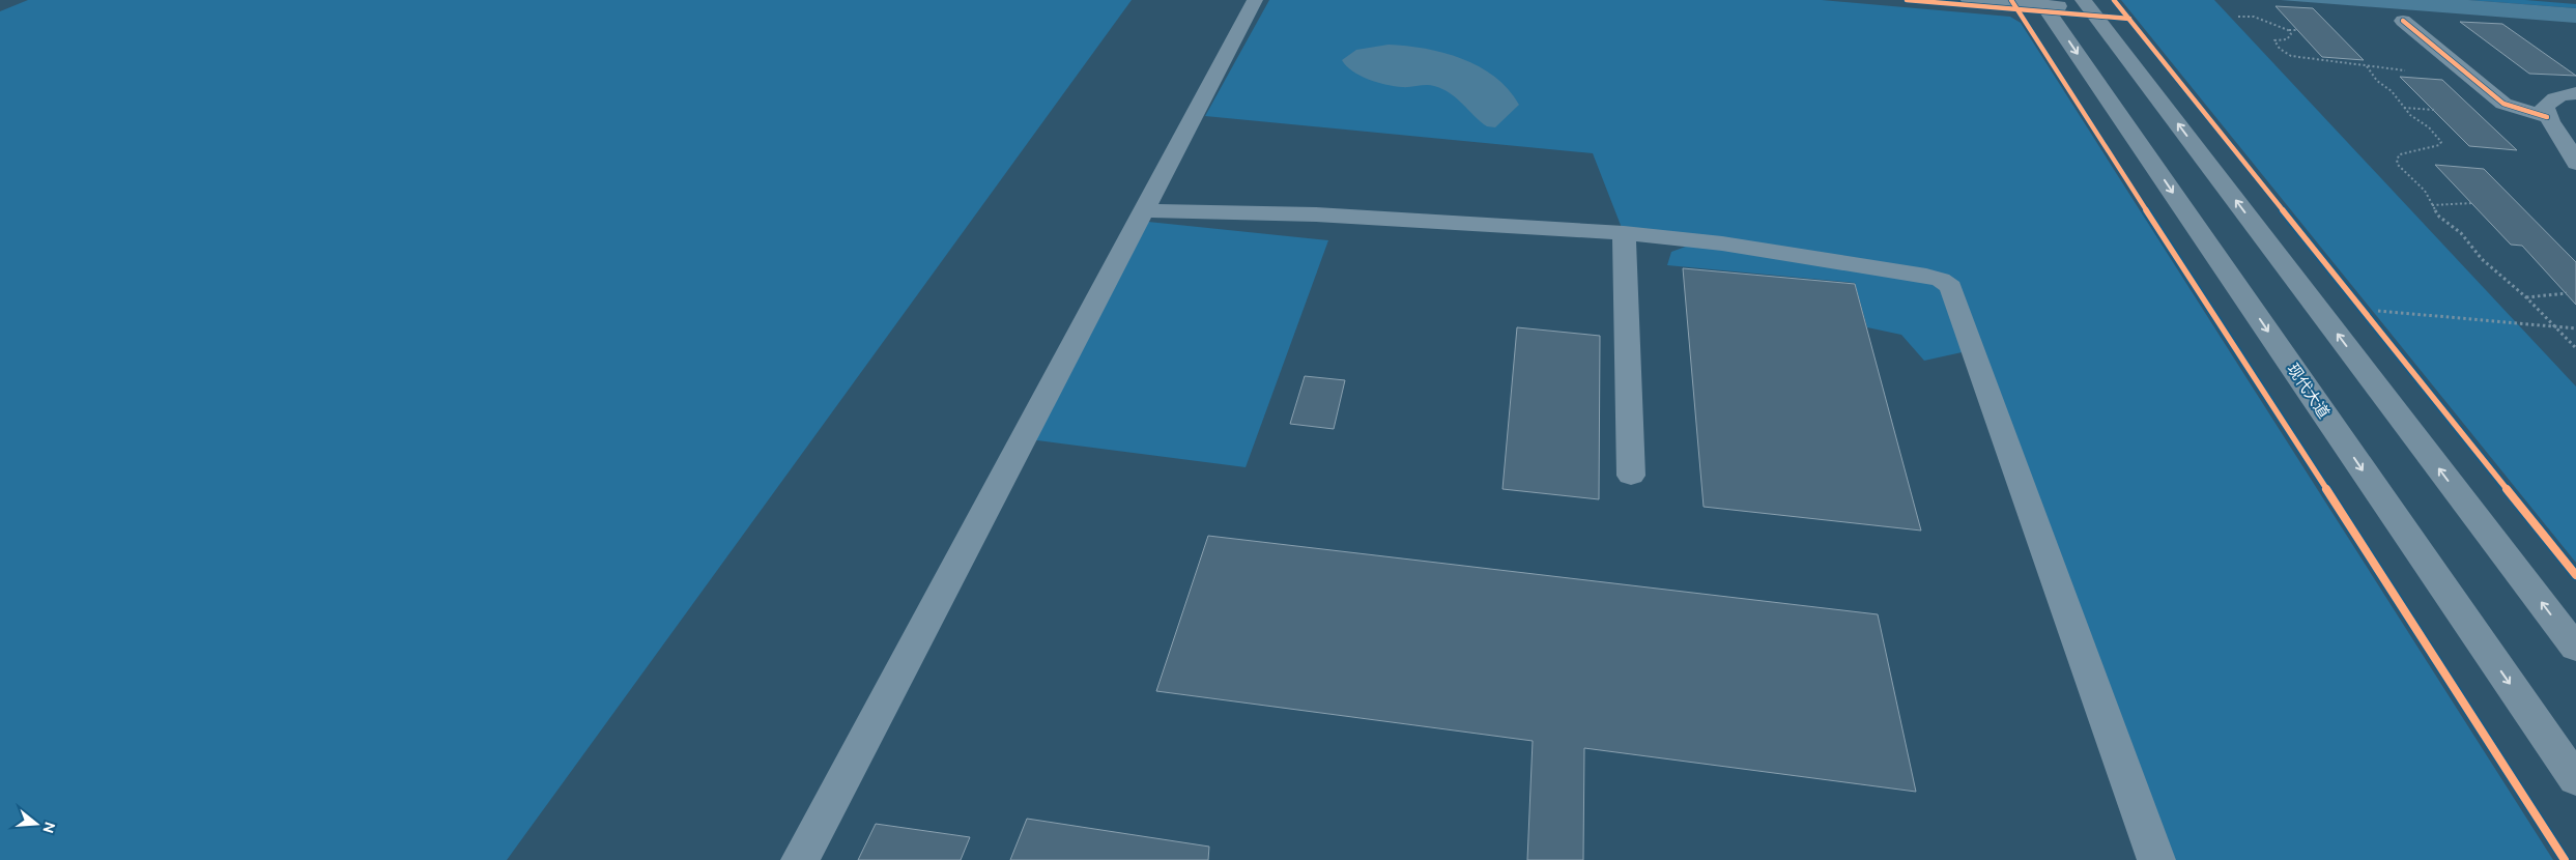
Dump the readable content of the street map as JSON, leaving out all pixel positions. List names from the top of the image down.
{
  "streets": {
    "main road": ["现代大道"]
  },
  "north": "right"
}
